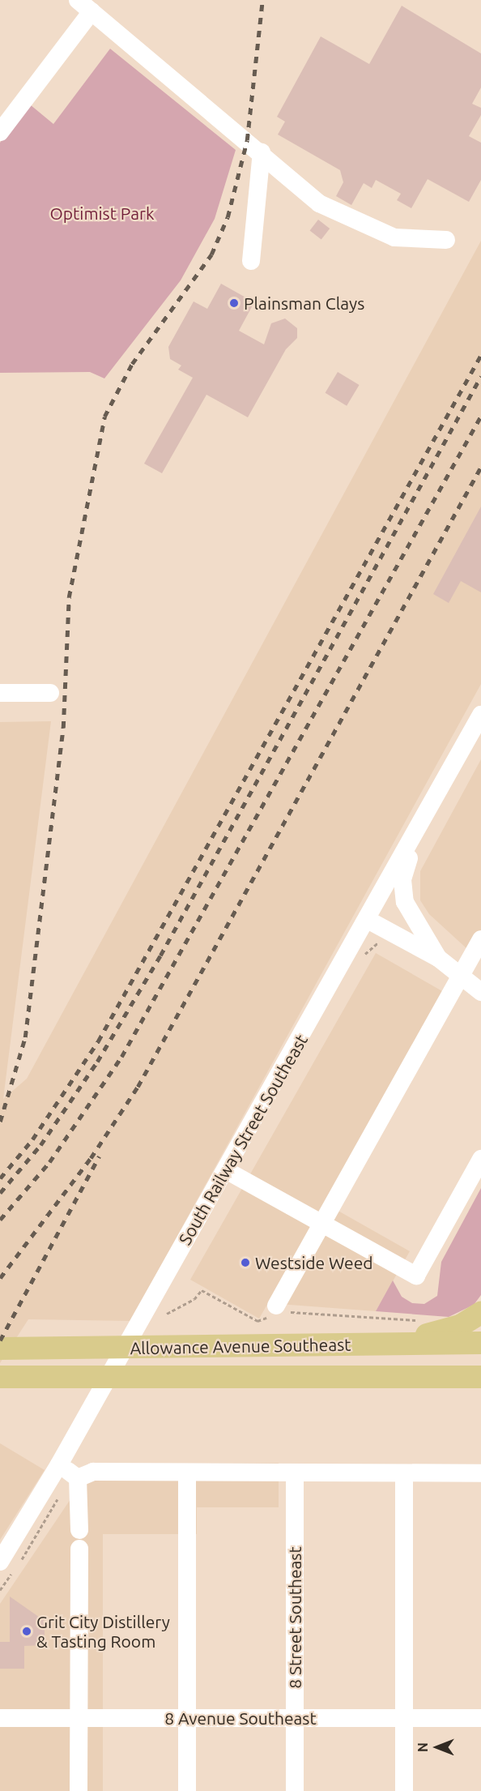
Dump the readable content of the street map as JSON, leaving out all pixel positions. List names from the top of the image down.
{
  "streets": {
    "main road": ["Allowance Avenue Southeast"],
    "street": ["South Railway Street Southeast", "8 Street Southeast", "8 Avenue Southeast"]
  },
  "crossings": [
    ["8 Street Southeast", "8 Avenue Southeast"]
  ],
  "parks": ["Optimist Park"],
  "places": ["Plainsman Clays", "Westside Weed", "Grit City Distillery & Tasting Room"],
  "north": "left"
}
